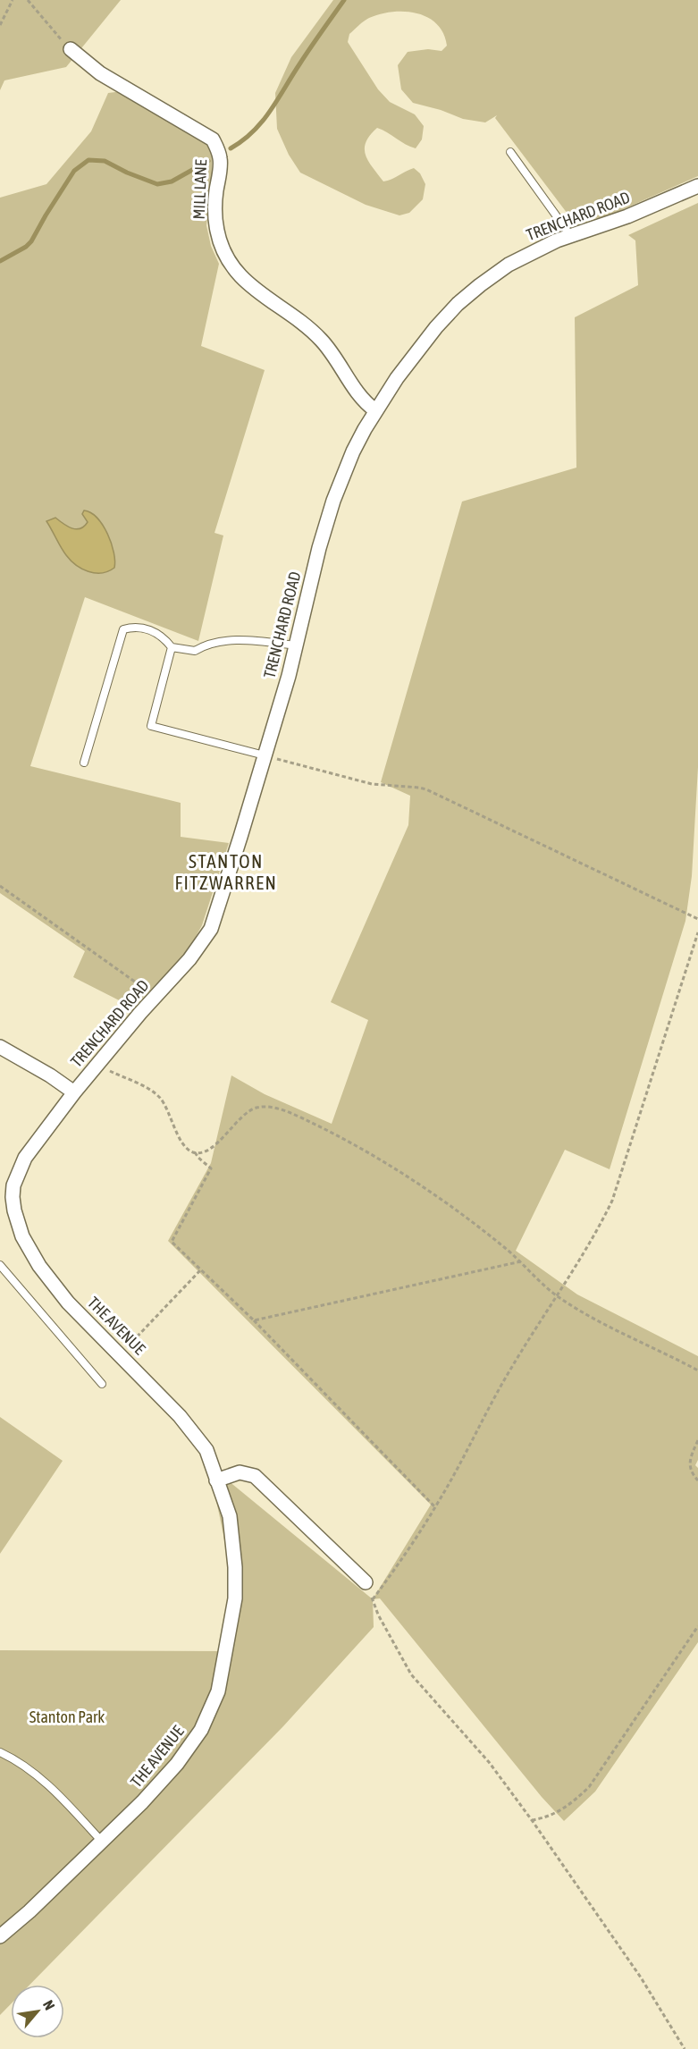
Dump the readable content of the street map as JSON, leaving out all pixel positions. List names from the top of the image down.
{
  "streets": {
    "street": ["MILL LANE", "TRENCHARD ROAD", "THE AVENUE"]
  },
  "crossings": [
    ["MILL LANE", "TRENCHARD ROAD"],
    ["TRENCHARD ROAD", "THE AVENUE"]
  ],
  "districts": ["STANTON FITZWARREN"],
  "parks": ["Stanton Park"],
  "north": "top right"
}
